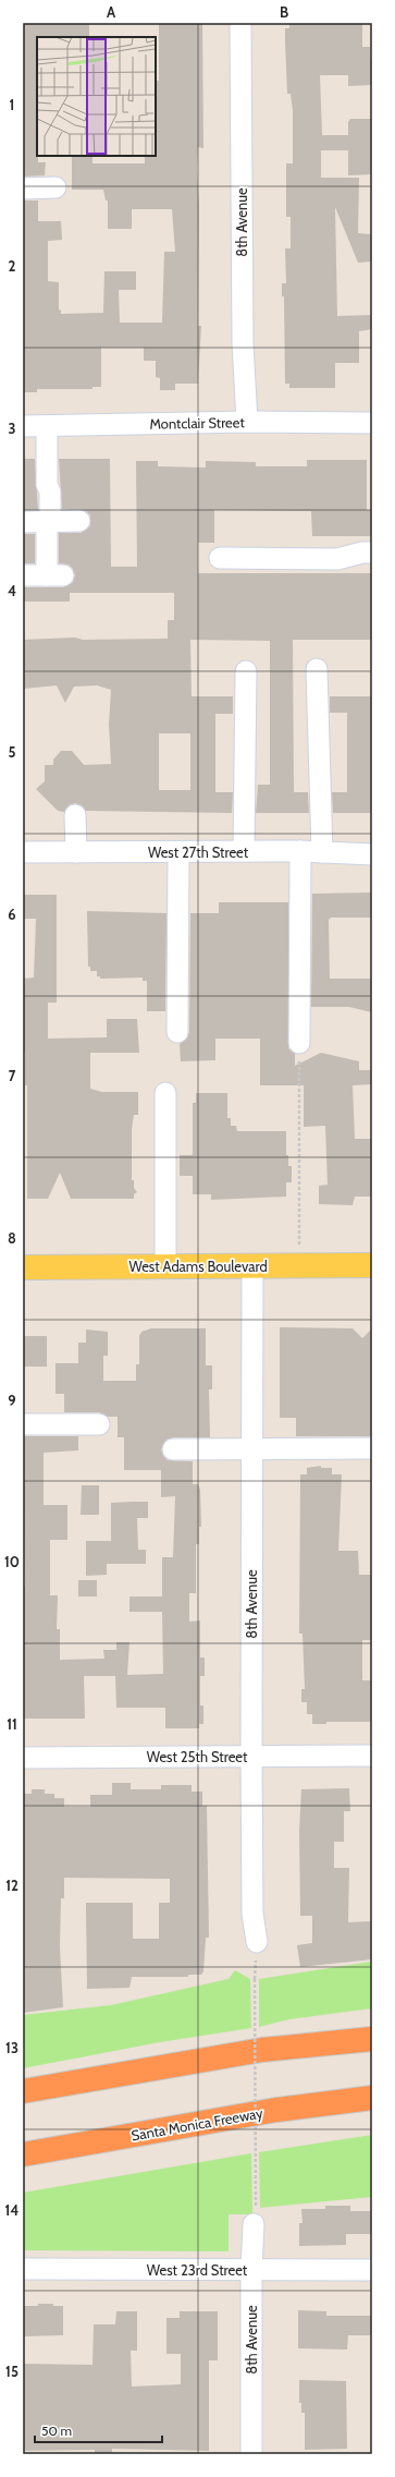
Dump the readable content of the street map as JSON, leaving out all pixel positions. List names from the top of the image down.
{
  "streets": {
    "highway": ["Santa Monica Freeway"],
    "main road": ["West Adams Boulevard"],
    "street": [
      "8th Avenue",
      "Montclair Street",
      "West 27th Street",
      "West 25th Street",
      "West 23rd Street"
    ]
  },
  "crossings": [
    ["8th Avenue", "Montclair Street"],
    ["8th Avenue", "West Adams Boulevard"],
    ["8th Avenue", "West 25th Street"],
    ["8th Avenue", "West 23rd Street"]
  ],
  "scale_bar": "50 m",
  "grid": {
    "columns": ["A", "B"],
    "rows": [
      "1",
      "2",
      "3",
      "4",
      "5",
      "6",
      "7",
      "8",
      "9",
      "10",
      "11",
      "12",
      "13",
      "14",
      "15"
    ]
  }
}
